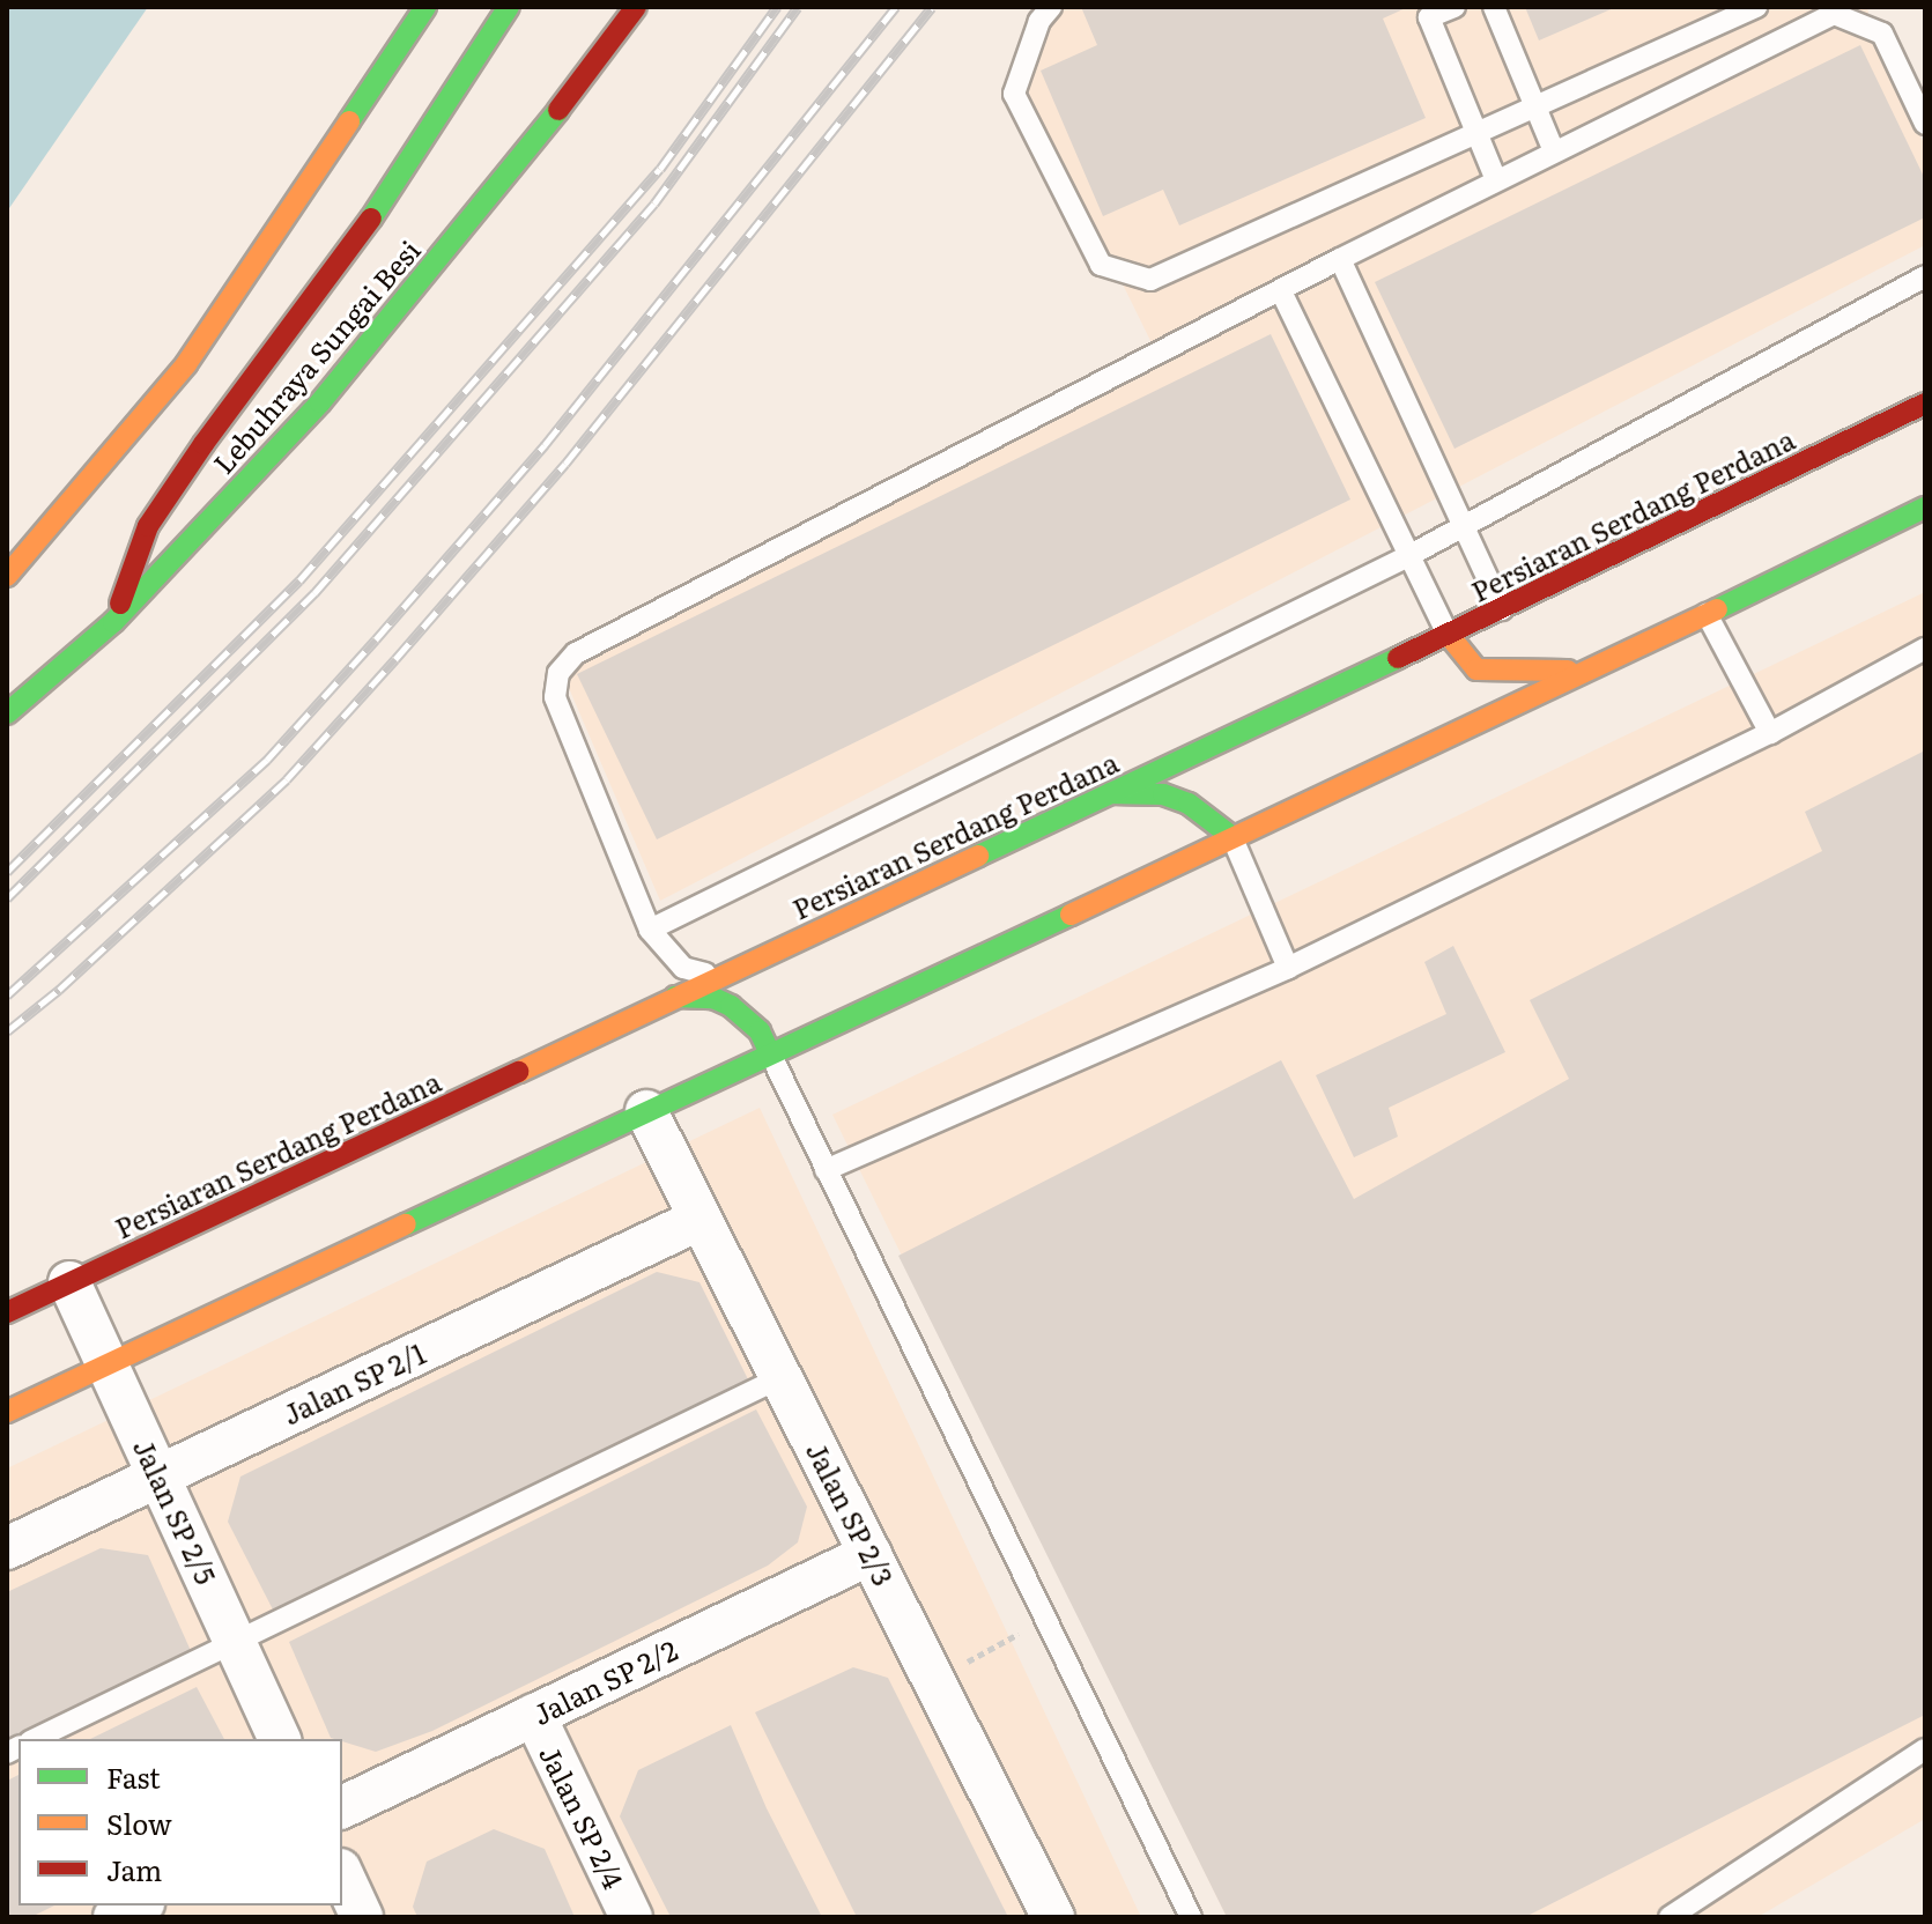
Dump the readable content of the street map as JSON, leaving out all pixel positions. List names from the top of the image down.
{
  "streets": {
    "main road": ["Lebuhraya Sungai Besi", "Persiaran Serdang Perdana"],
    "street": [
      "Jalan SP 2/1",
      "Jalan SP 2/5",
      "Jalan SP 2/3",
      "Jalan SP 2/2",
      "Jalan SP 2/4"
    ]
  },
  "crossings": [
    ["Persiaran Serdang Perdana", "Jalan SP 2/5"],
    ["Jalan SP 2/1", "Jalan SP 2/5"],
    ["Jalan SP 2/1", "Jalan SP 2/3"],
    ["Jalan SP 2/3", "Jalan SP 2/2"],
    ["Jalan SP 2/2", "Jalan SP 2/4"]
  ],
  "legend": ["Fast", "Slow", "Jam"]
}
